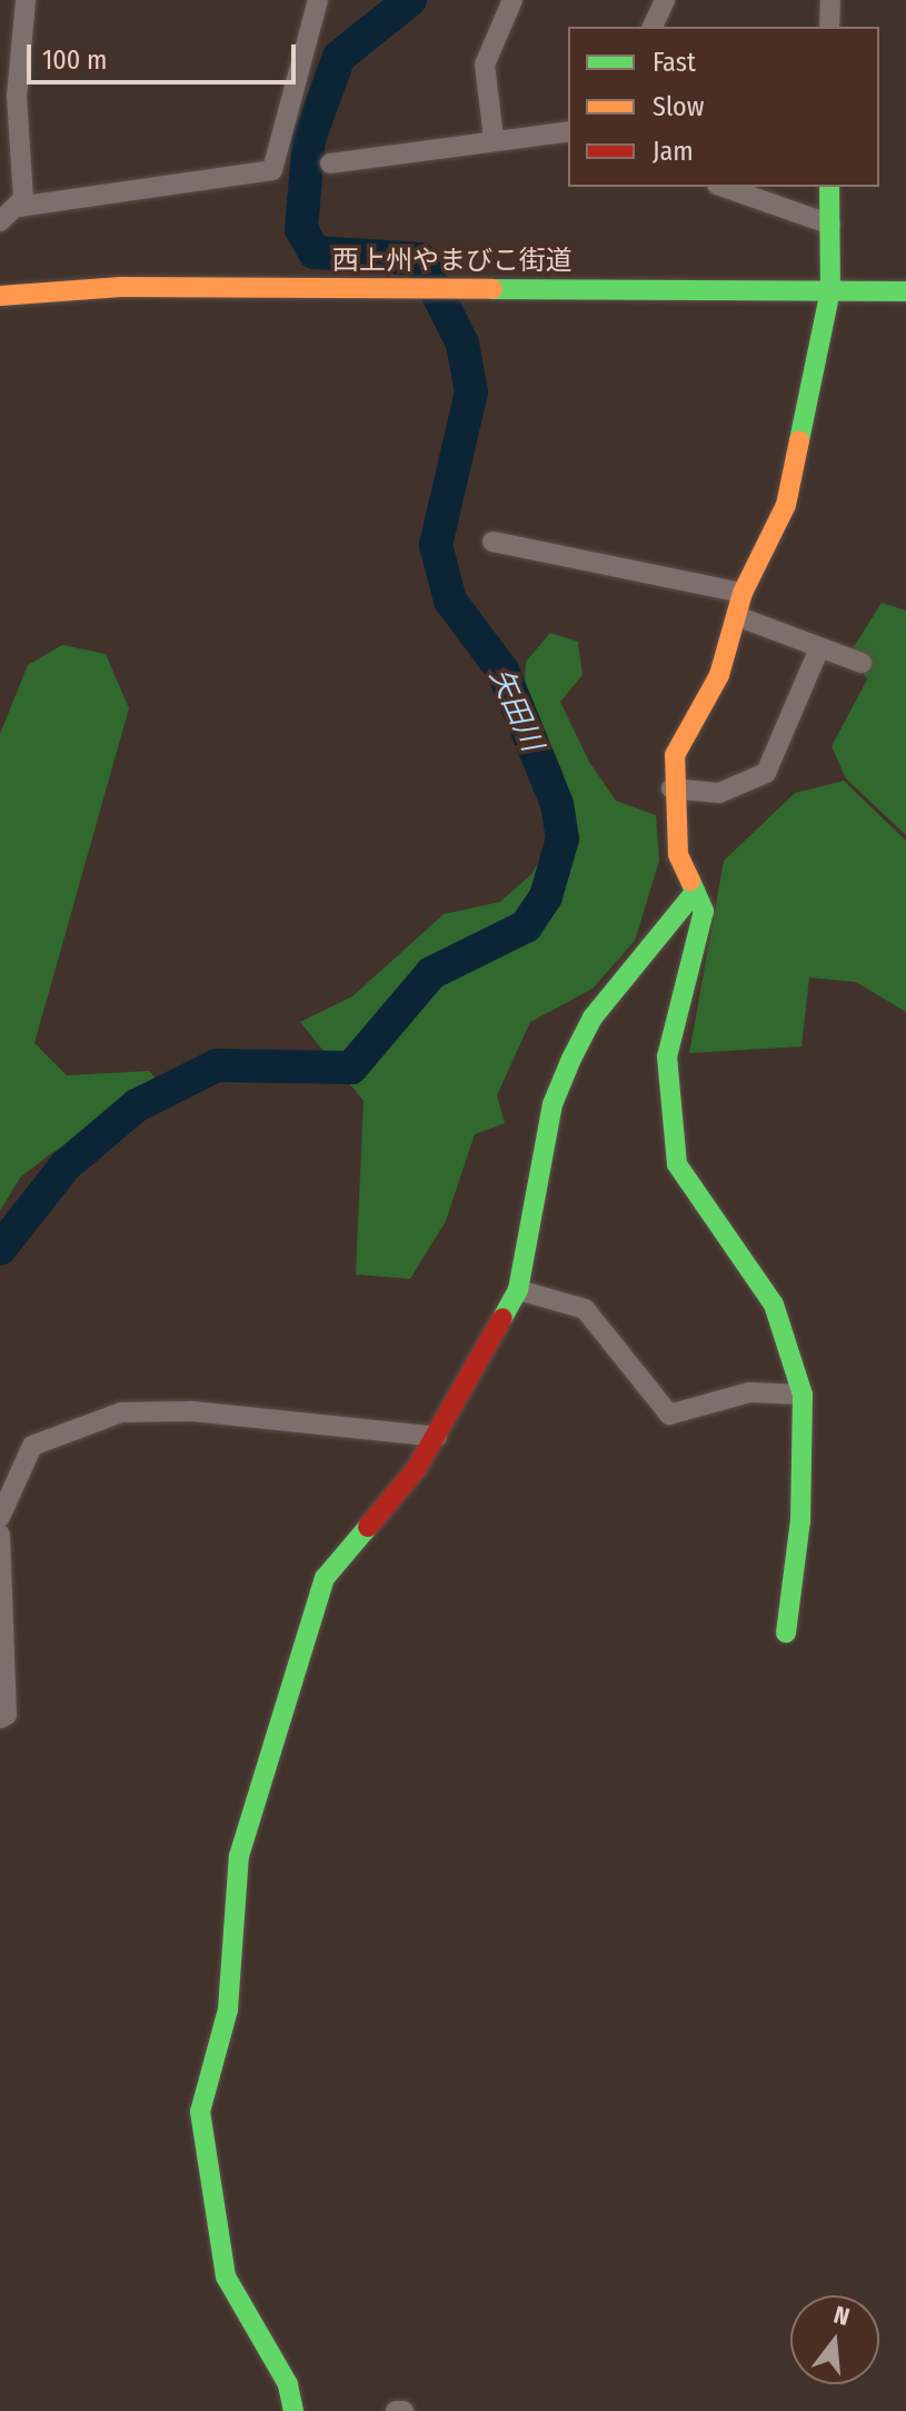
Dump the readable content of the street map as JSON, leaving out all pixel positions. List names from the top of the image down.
{
  "streets": {
    "main road": ["西上州やまびこ街道"]
  },
  "water": ["矢田川"],
  "legend": ["Fast", "Slow", "Jam"],
  "scale_bar": "100 m",
  "north": "top"
}
